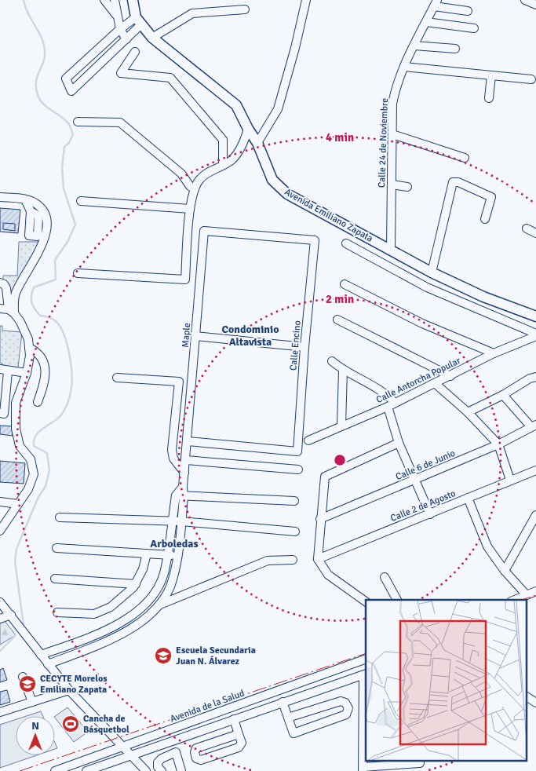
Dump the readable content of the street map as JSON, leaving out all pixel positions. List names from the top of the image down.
{
  "streets": {
    "main road": ["Avenida Emiliano Zapata"],
    "street": [
      "Calle 24 de Noviembre",
      "Maple",
      "Calle Encino",
      "Calle Antorcha Popular",
      "Calle 6 de Junio",
      "Calle 2 de Agosto",
      "Avenida de la Salud"
    ]
  },
  "crossings": [
    ["Calle 24 de Noviembre", "Avenida Emiliano Zapata"],
    ["Maple", "Calle Encino"]
  ],
  "districts": ["Condominio Altavista", "Arboledas"],
  "places": {
    "school or university": ["Escuela Secundaria Juan N. Álvarez", "CECYTE Morelos Emiliano Zapata"],
    "sports": ["Cancha de Básquetbol"]
  },
  "north": "top",
  "rings": ["4 min", "2 min"]
}
